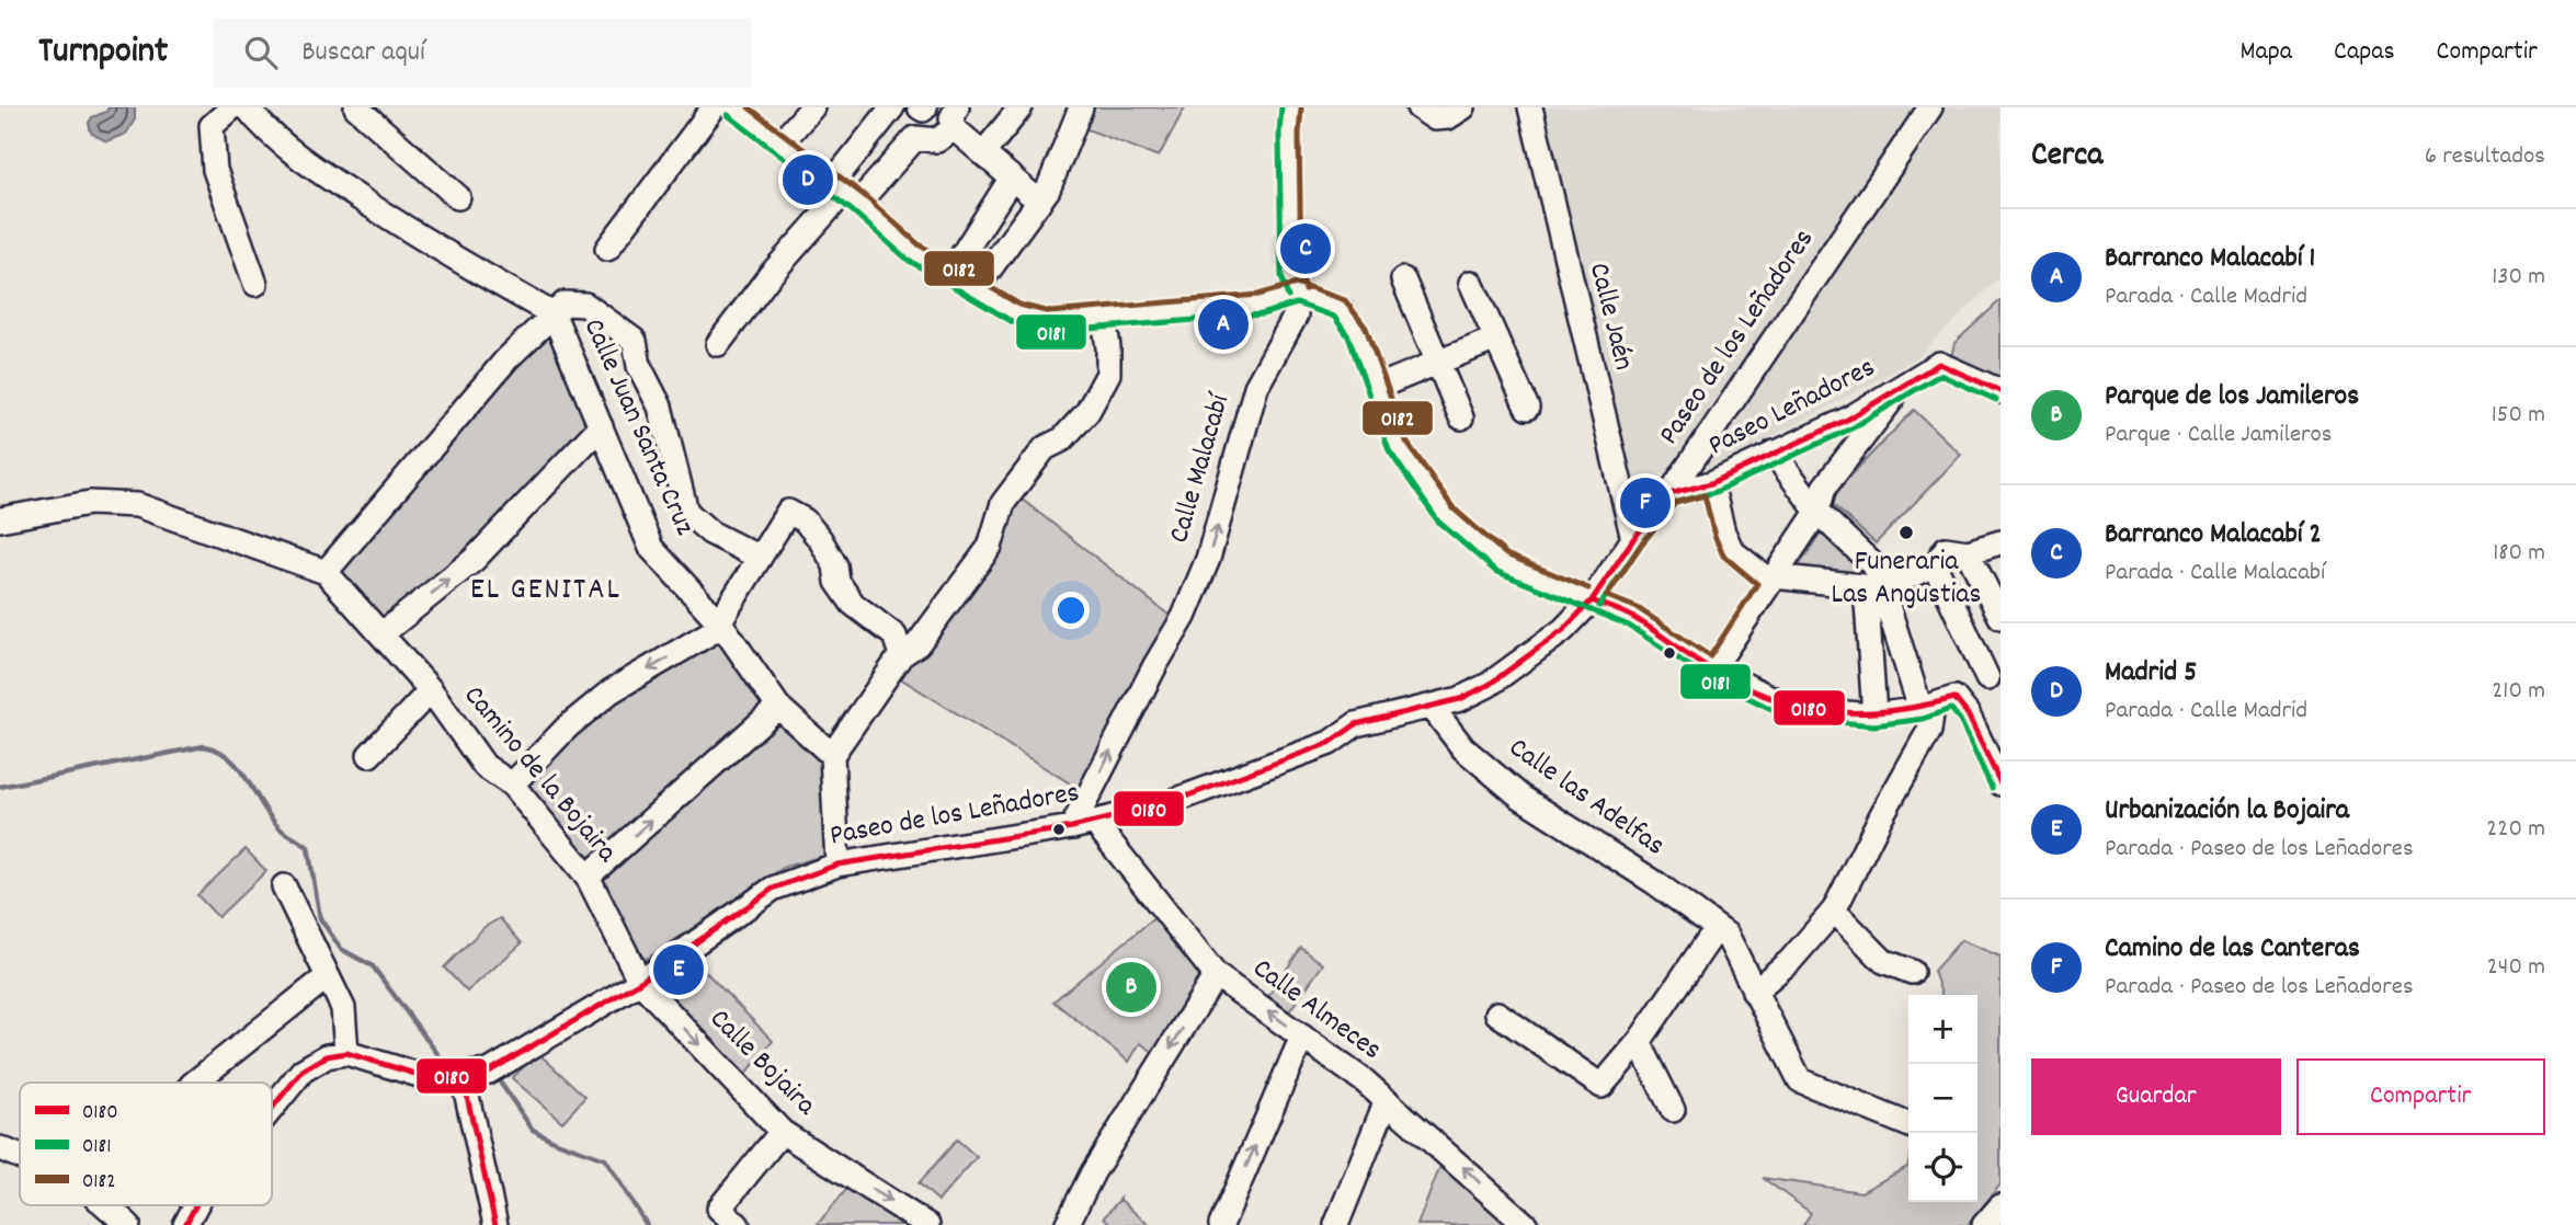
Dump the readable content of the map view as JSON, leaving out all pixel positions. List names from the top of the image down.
{
  "streets": {
    "street": [
      "Calle Jaén",
      "Paseo de los Leñadores",
      "Paseo Leñadores",
      "Calle Juan Santa Cruz",
      "Calle Malacabí",
      "Camino de la Bojaira",
      "Calle las Adelfas",
      "Calle Almeces",
      "Calle Bojaira"
    ]
  },
  "crossings": [
    ["Calle Jaén", "Paseo de los Leñadores"],
    ["Paseo de los Leñadores", "Paseo Leñadores"],
    ["Paseo de los Leñadores", "Calle Malacabí"],
    ["Paseo de los Leñadores", "Camino de la Bojaira"],
    ["Paseo de los Leñadores", "Calle las Adelfas"],
    ["Paseo de los Leñadores", "Calle Almeces"],
    ["Paseo de los Leñadores", "Calle Bojaira"],
    ["Calle Juan Santa Cruz", "Camino de la Bojaira"],
    ["Camino de la Bojaira", "Calle Bojaira"]
  ],
  "one_way": ["Calle Almeces", "Calle Bojaira"],
  "districts": ["EL GENITAL"],
  "places": ["Funeraria Las Angustias"],
  "lines": ["transit line 0181", "transit line 0182", "transit line 0180"],
  "legend": ["0180", "0181", "0182"],
  "page": {
    "header": "Turnpoint",
    "search": "Buscar aquí",
    "nav": ["Mapa", "Capas", "Compartir"],
    "heading": ["Cerca", "6 resultados"],
    "pins": [
      "D",
      "C",
      "A",
      "F",
      "E",
      "B"
    ],
    "list": [
      {
        "mark": "A",
        "name": "Barranco Malacabí 1",
        "note": "Parada · Calle Madrid",
        "value": "130 m"
      },
      {
        "mark": "B",
        "name": "Parque de los Jamileros",
        "note": "Parque · Calle Jamileros",
        "value": "150 m"
      },
      {
        "mark": "C",
        "name": "Barranco Malacabí 2",
        "note": "Parada · Calle Malacabí",
        "value": "180 m"
      },
      {
        "mark": "D",
        "name": "Madrid 5",
        "note": "Parada · Calle Madrid",
        "value": "210 m"
      },
      {
        "mark": "E",
        "name": "Urbanización la Bojaira",
        "note": "Parada · Paseo de los Leñadores",
        "value": "220 m"
      },
      {
        "mark": "F",
        "name": "Camino de las Canteras",
        "note": "Parada · Paseo de los Leñadores",
        "value": "240 m"
      }
    ],
    "map_buttons": ["+", "−"],
    "buttons": ["Guardar", "Compartir"]
  }
}
